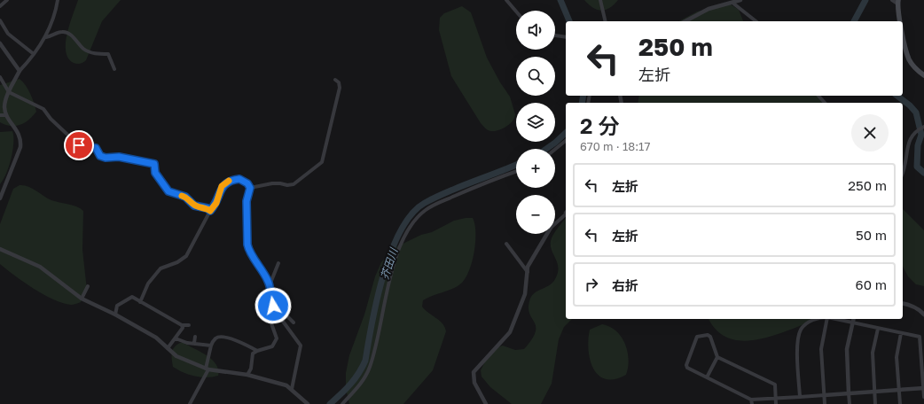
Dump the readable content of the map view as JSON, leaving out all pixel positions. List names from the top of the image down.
{
  "water": ["芥田川"],
  "page": {
    "map_buttons": ["+", "−"],
    "turn": ["250 m", "左折"],
    "heading": ["2 分", "670 m · 18:17"],
    "list": [
      {
        "name": "左折",
        "value": "250 m"
      },
      {
        "name": "左折",
        "value": "50 m"
      },
      {
        "name": "右折",
        "value": "60 m"
      }
    ]
  }
}
